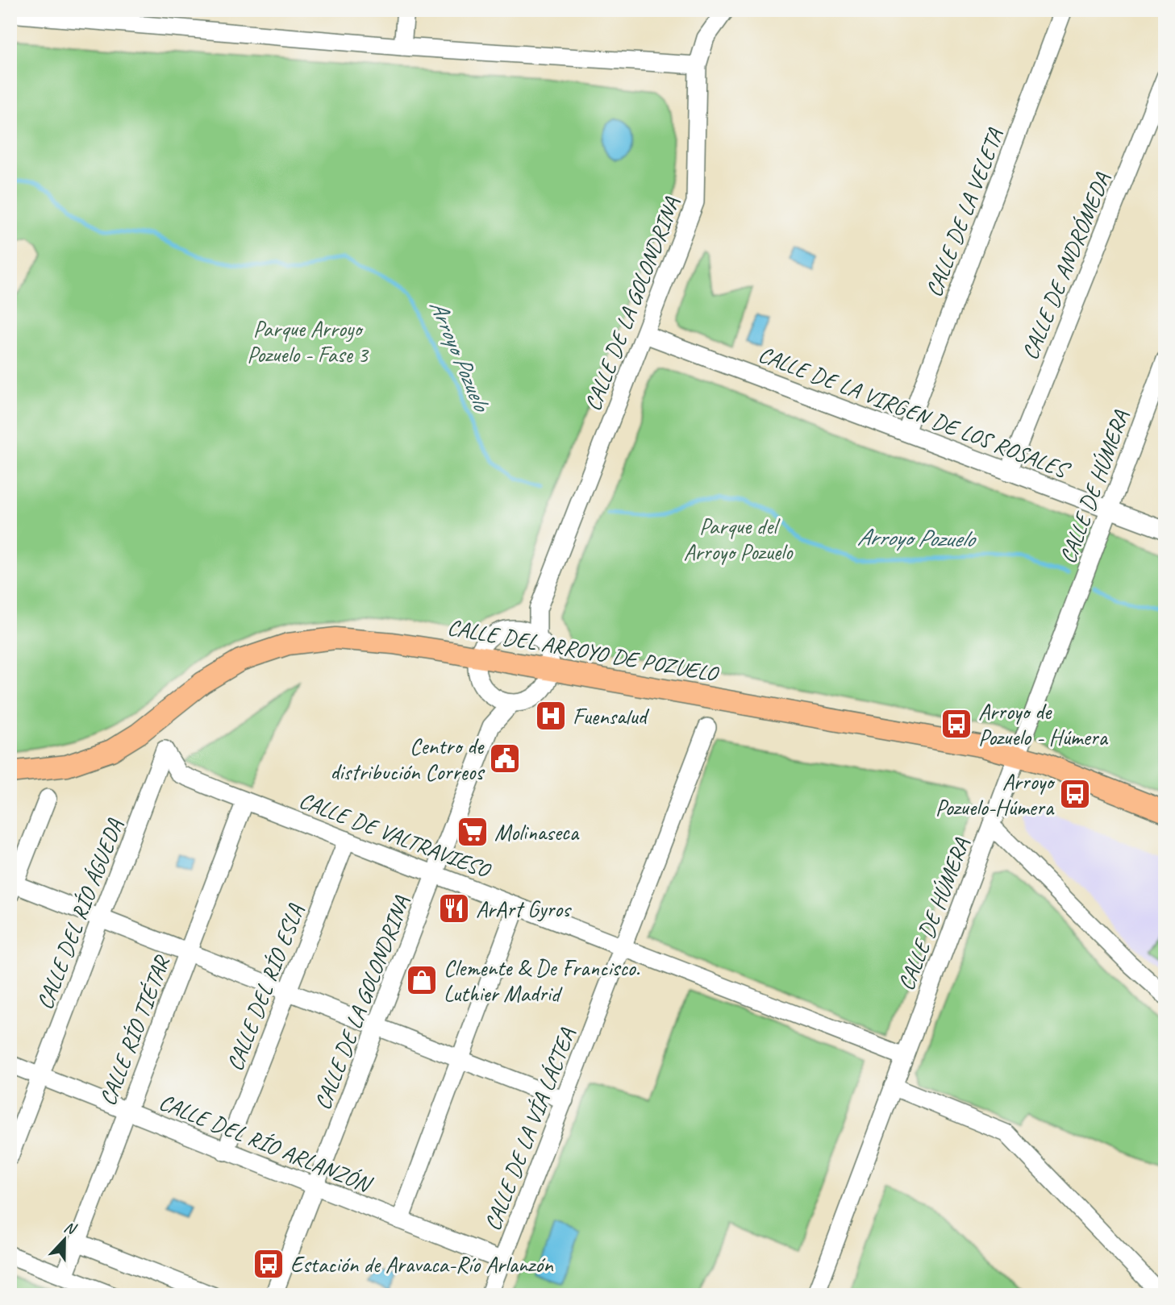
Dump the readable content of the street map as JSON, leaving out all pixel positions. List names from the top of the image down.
{
  "streets": {
    "main road": ["CALLE DEL ARROYO DE POZUELO"],
    "street": [
      "CALLE DE LA VELETA",
      "CALLE DE ANDRÓMEDA",
      "CALLE DE LA GOLONDRINA",
      "CALLE DE LA VIRGEN DE LOS ROSALES",
      "CALLE DE HÚMERA",
      "CALLE DE VALTRAVIESO",
      "CALLE DEL RÍO ÁGUEDA",
      "CALLE DEL RÍO ESLA",
      "CALLE RÍO TIÉTAR",
      "CALLE DE LA VÍA LÁCTEA",
      "CALLE DEL RÍO ARLANZÓN"
    ]
  },
  "crossings": [
    ["CALLE DE LA VELETA", "CALLE DE LA VIRGEN DE LOS ROSALES"],
    ["CALLE DE ANDRÓMEDA", "CALLE DE LA VIRGEN DE LOS ROSALES"],
    ["CALLE DE LA GOLONDRINA", "CALLE DE LA VIRGEN DE LOS ROSALES"],
    ["CALLE DE LA GOLONDRINA", "CALLE DEL ARROYO DE POZUELO"],
    ["CALLE DE LA GOLONDRINA", "CALLE DE VALTRAVIESO"],
    ["CALLE DE LA GOLONDRINA", "CALLE DEL RÍO ARLANZÓN"],
    ["CALLE DE LA VIRGEN DE LOS ROSALES", "CALLE DE HÚMERA"],
    ["CALLE DE HÚMERA", "CALLE DEL ARROYO DE POZUELO"],
    ["CALLE DE HÚMERA", "CALLE DE VALTRAVIESO"],
    ["CALLE DE VALTRAVIESO", "CALLE DEL RÍO ÁGUEDA"],
    ["CALLE DE VALTRAVIESO", "CALLE DEL RÍO ESLA"],
    ["CALLE DE VALTRAVIESO", "CALLE RÍO TIÉTAR"],
    ["CALLE DE VALTRAVIESO", "CALLE DE LA VÍA LÁCTEA"],
    ["CALLE DEL RÍO ÁGUEDA", "CALLE DEL RÍO ARLANZÓN"],
    ["CALLE DEL RÍO ESLA", "CALLE DEL RÍO ARLANZÓN"],
    ["CALLE RÍO TIÉTAR", "CALLE DEL RÍO ARLANZÓN"],
    ["CALLE DE LA VÍA LÁCTEA", "CALLE DEL RÍO ARLANZÓN"]
  ],
  "water": ["Arroyo Pozuelo"],
  "parks": ["Parque Arroyo Pozuelo - Fase 3", "Parque del Arroyo Pozuelo"],
  "places": {
    "hospital": ["Fuensalud"],
    "bus stop": ["Arroyo de Pozuelo - Húmera", "Arroyo Pozuelo-Húmera", "Estación de Aravaca-Río Arlanzón"],
    "public building": ["Centro de distribución Correos"],
    "supermarket": ["Molinaseca"],
    "restaurant": ["ArArt Gyros"],
    "shop": ["Clemente & De Francisco. Luthier Madrid"]
  },
  "north": "top"
}
